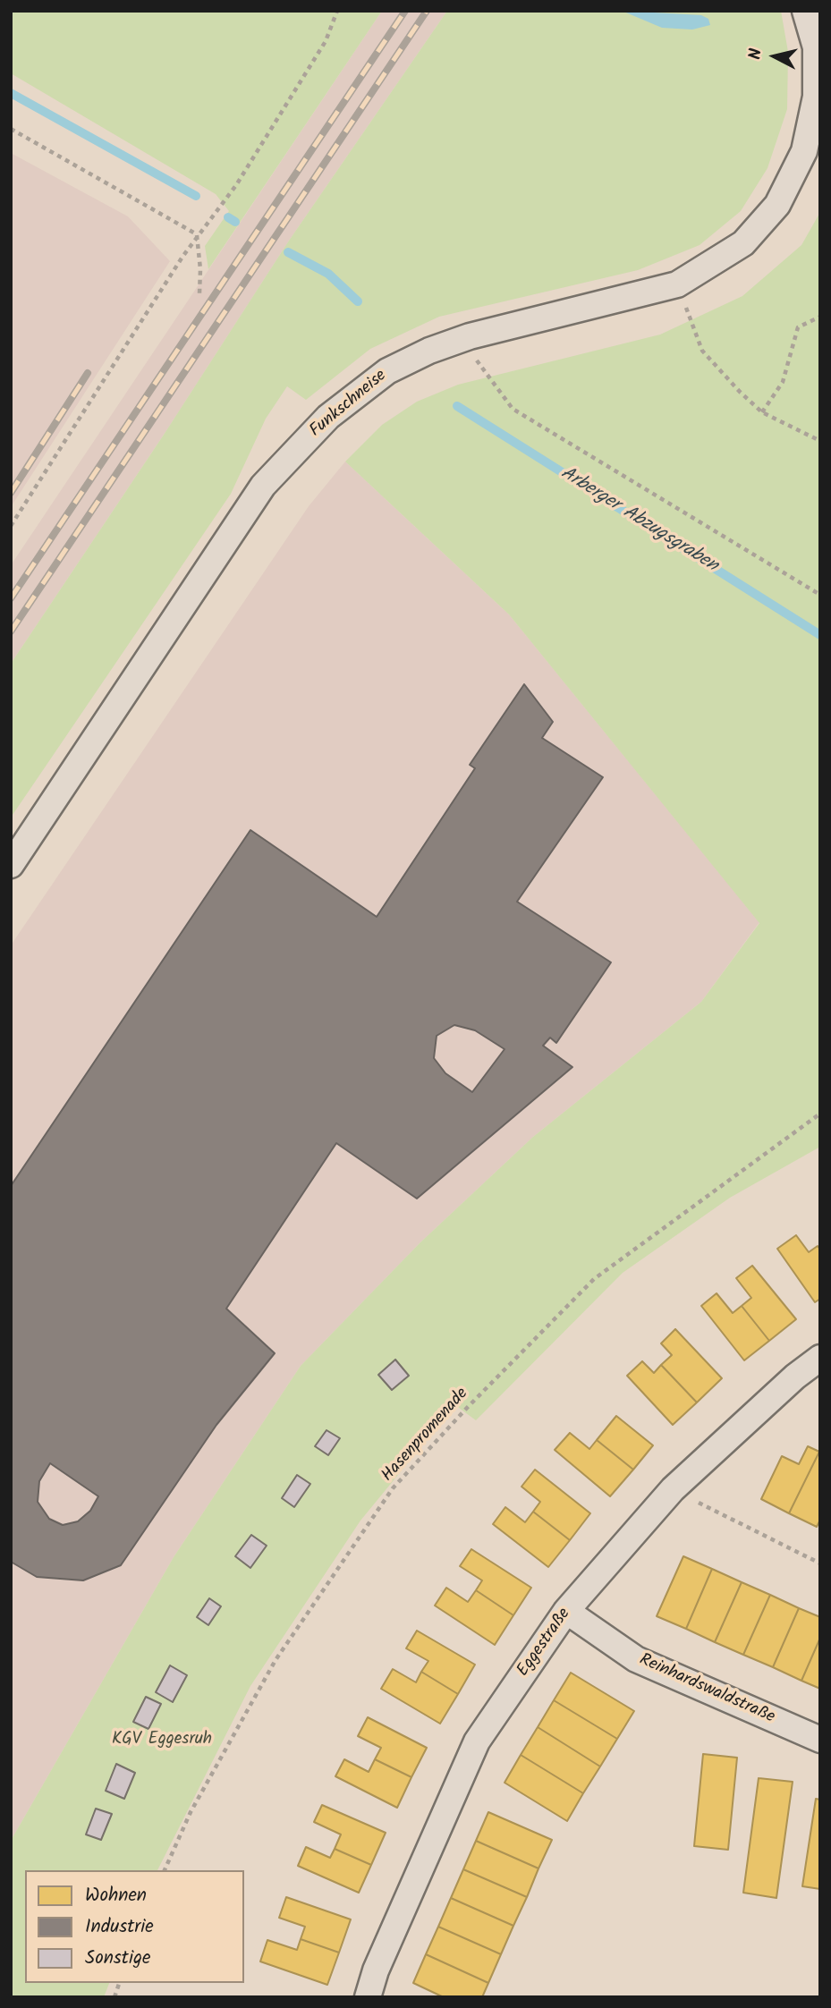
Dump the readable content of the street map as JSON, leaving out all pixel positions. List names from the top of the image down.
{
  "streets": {
    "street": ["Funkschneise", "Eggestraße", "Reinhardswaldstraße"],
    "path": ["Hasenpromenade"]
  },
  "crossings": [
    ["Eggestraße", "Reinhardswaldstraße"]
  ],
  "water": ["Arberger Abzugsgraben"],
  "parks": ["KGV Eggesruh"],
  "legend": ["Wohnen", "Industrie", "Sonstige"],
  "north": "left"
}
